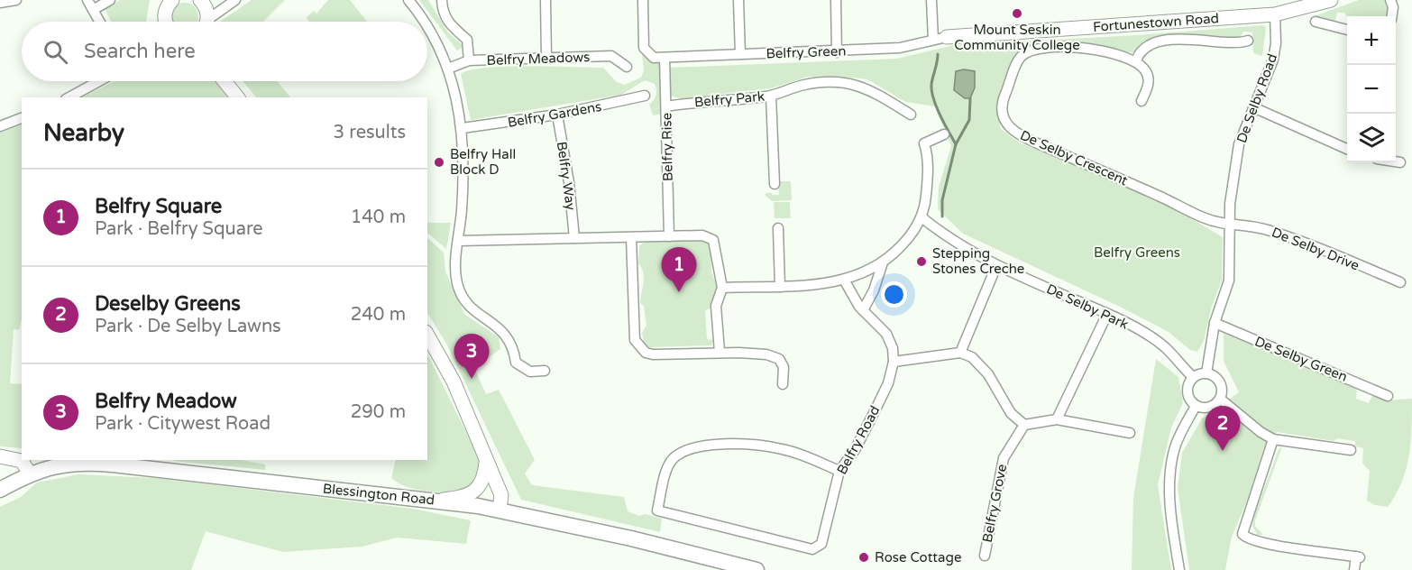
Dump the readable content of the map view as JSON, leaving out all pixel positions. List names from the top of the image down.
{
  "streets": {
    "main road": ["Blessington Road"],
    "street": [
      "Fortunestown Road",
      "Belfry Green",
      "Belfry Meadows",
      "De Selby Road",
      "Belfry Park",
      "Belfry Gardens",
      "Belfry Rise",
      "De Selby Crescent",
      "Belfry Way",
      "De Selby Drive",
      "De Selby Park",
      "De Selby Green",
      "Belfry Road",
      "Belfry Grove"
    ]
  },
  "crossings": [
    ["Fortunestown Road", "Belfry Green"],
    ["Fortunestown Road", "De Selby Road"],
    ["Belfry Green", "Belfry Rise"],
    ["De Selby Road", "De Selby Crescent"],
    ["De Selby Road", "De Selby Drive"],
    ["De Selby Road", "De Selby Park"],
    ["De Selby Road", "De Selby Green"],
    ["Belfry Park", "Belfry Rise"],
    ["Belfry Gardens", "Belfry Way"],
    ["De Selby Crescent", "De Selby Drive"]
  ],
  "parks": ["Belfry Greens"],
  "places": [
    "Mount Seskin Community College",
    "Belfry Hall Block D",
    "Stepping Stones Creche",
    "Rose Cottage"
  ],
  "page": {
    "map_buttons": ["+", "−"],
    "search": "Search here",
    "heading": ["Nearby", "3 results"],
    "list": [
      {
        "mark": "1",
        "name": "Belfry Square",
        "note": "Park · Belfry Square",
        "value": "140 m"
      },
      {
        "mark": "2",
        "name": "Deselby Greens",
        "note": "Park · De Selby Lawns",
        "value": "240 m"
      },
      {
        "mark": "3",
        "name": "Belfry Meadow",
        "note": "Park · Citywest Road",
        "value": "290 m"
      }
    ],
    "pins": ["1", "3", "2"]
  }
}
